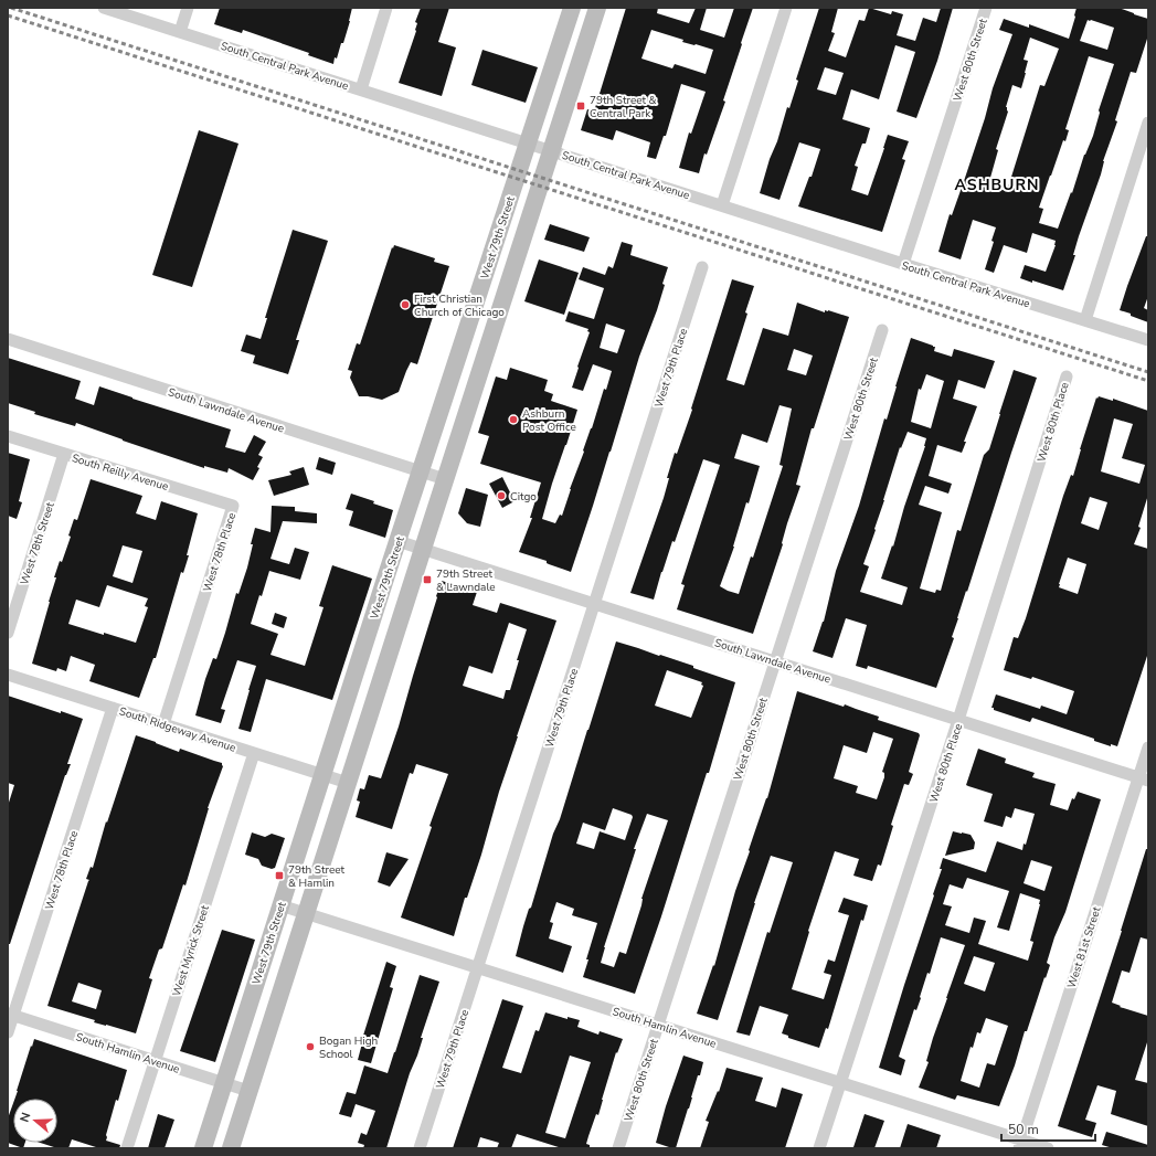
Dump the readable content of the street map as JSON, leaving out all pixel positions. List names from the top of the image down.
{
  "streets": {
    "main road": ["West 79th Street"],
    "street": [
      "West 80th Street",
      "South Central Park Avenue",
      "West 79th Place",
      "South Lawndale Avenue",
      "West 80th Place",
      "South Reilly Avenue",
      "West 78th Street",
      "West 78th Place",
      "South Ridgeway Avenue",
      "West 81st Street",
      "West Myrick Street",
      "South Hamlin Avenue"
    ]
  },
  "crossings": [
    ["West 80th Street", "South Central Park Avenue"],
    ["West 80th Street", "South Lawndale Avenue"],
    ["West 80th Street", "South Hamlin Avenue"],
    ["South Central Park Avenue", "West 79th Street"],
    ["West 79th Street", "South Lawndale Avenue"],
    ["West 79th Street", "South Ridgeway Avenue"],
    ["West 79th Street", "South Hamlin Avenue"],
    ["West 79th Place", "South Lawndale Avenue"],
    ["West 79th Place", "South Hamlin Avenue"],
    ["South Lawndale Avenue", "West 80th Place"],
    ["South Lawndale Avenue", "West 81st Street"],
    ["West 80th Place", "South Hamlin Avenue"],
    ["South Reilly Avenue", "West 78th Street"],
    ["South Reilly Avenue", "West 78th Place"],
    ["West 78th Place", "South Ridgeway Avenue"],
    ["West 78th Place", "South Hamlin Avenue"],
    ["South Ridgeway Avenue", "West Myrick Street"],
    ["West 81st Street", "South Hamlin Avenue"],
    ["West Myrick Street", "South Hamlin Avenue"]
  ],
  "districts": ["ASHBURN"],
  "places": {
    "transit": ["79th Street & Central Park", "79th Street & Lawndale", "79th Street & Hamlin"],
    "other": [
      "First Christian Church of Chicago",
      "Ashburn Post Office",
      "Citgo",
      "Bogan High School"
    ]
  },
  "scale_bar": "50 m",
  "north": "left"
}
